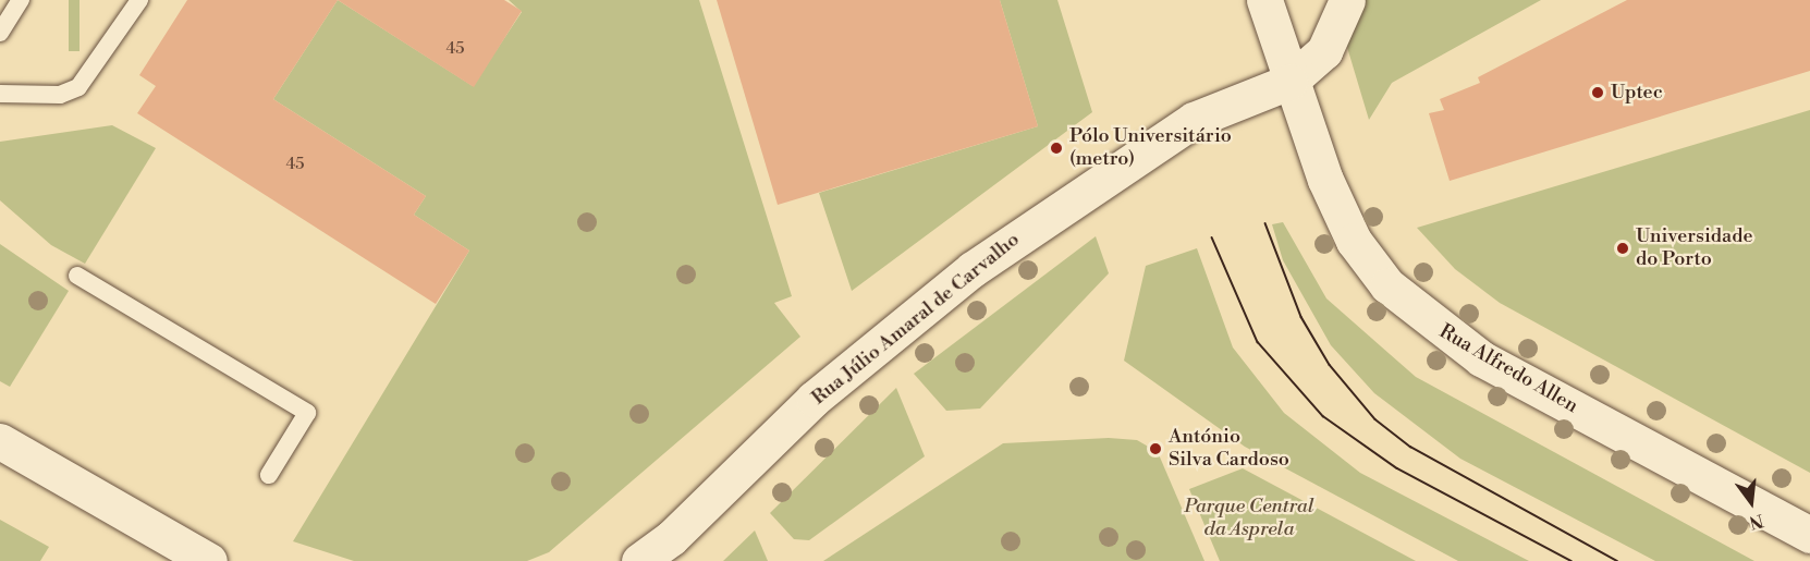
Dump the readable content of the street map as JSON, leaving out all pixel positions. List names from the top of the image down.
{
  "streets": {
    "street": ["Rua Júlio Amaral de Carvalho", "Rua Alfredo Allen"]
  },
  "crossings": [
    ["Rua Júlio Amaral de Carvalho", "Rua Alfredo Allen"]
  ],
  "parks": ["Parque Central da Asprela"],
  "places": [
    "Uptec",
    "Pólo Universitário (metro)",
    "Universidade do Porto",
    "António Silva Cardoso"
  ],
  "house_numbers": ["45", "45"],
  "north": "bottom"
}
